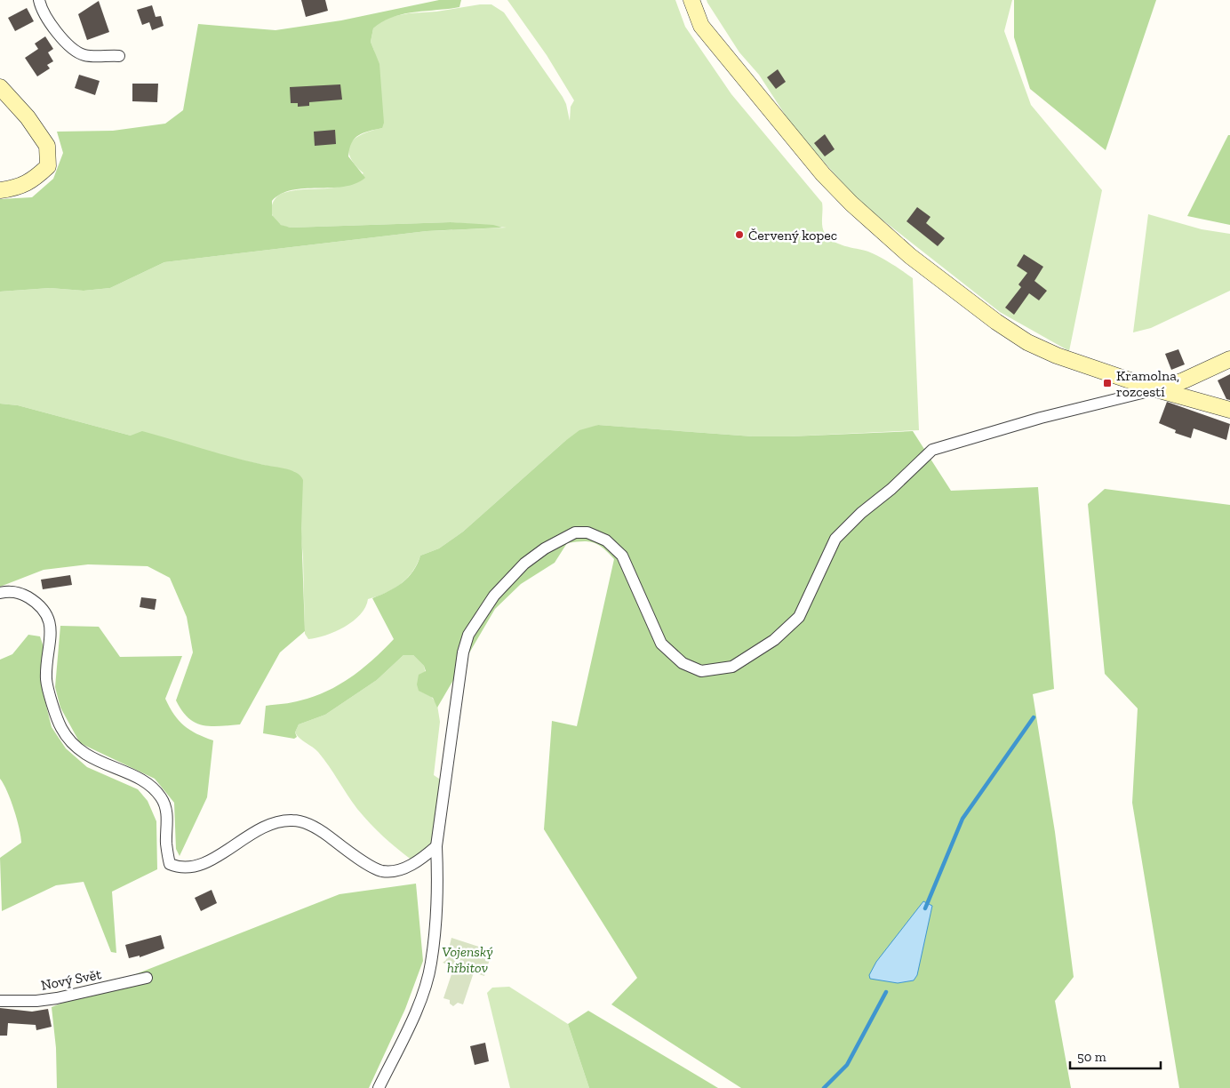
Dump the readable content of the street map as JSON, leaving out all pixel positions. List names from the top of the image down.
{
  "streets": {
    "street": ["Nový Svět"]
  },
  "parks": ["Vojenský hřbitov"],
  "places": {
    "other": ["Červený kopec"],
    "transit": ["Kramolna, rozcestí"]
  },
  "scale_bar": "50 m"
}
